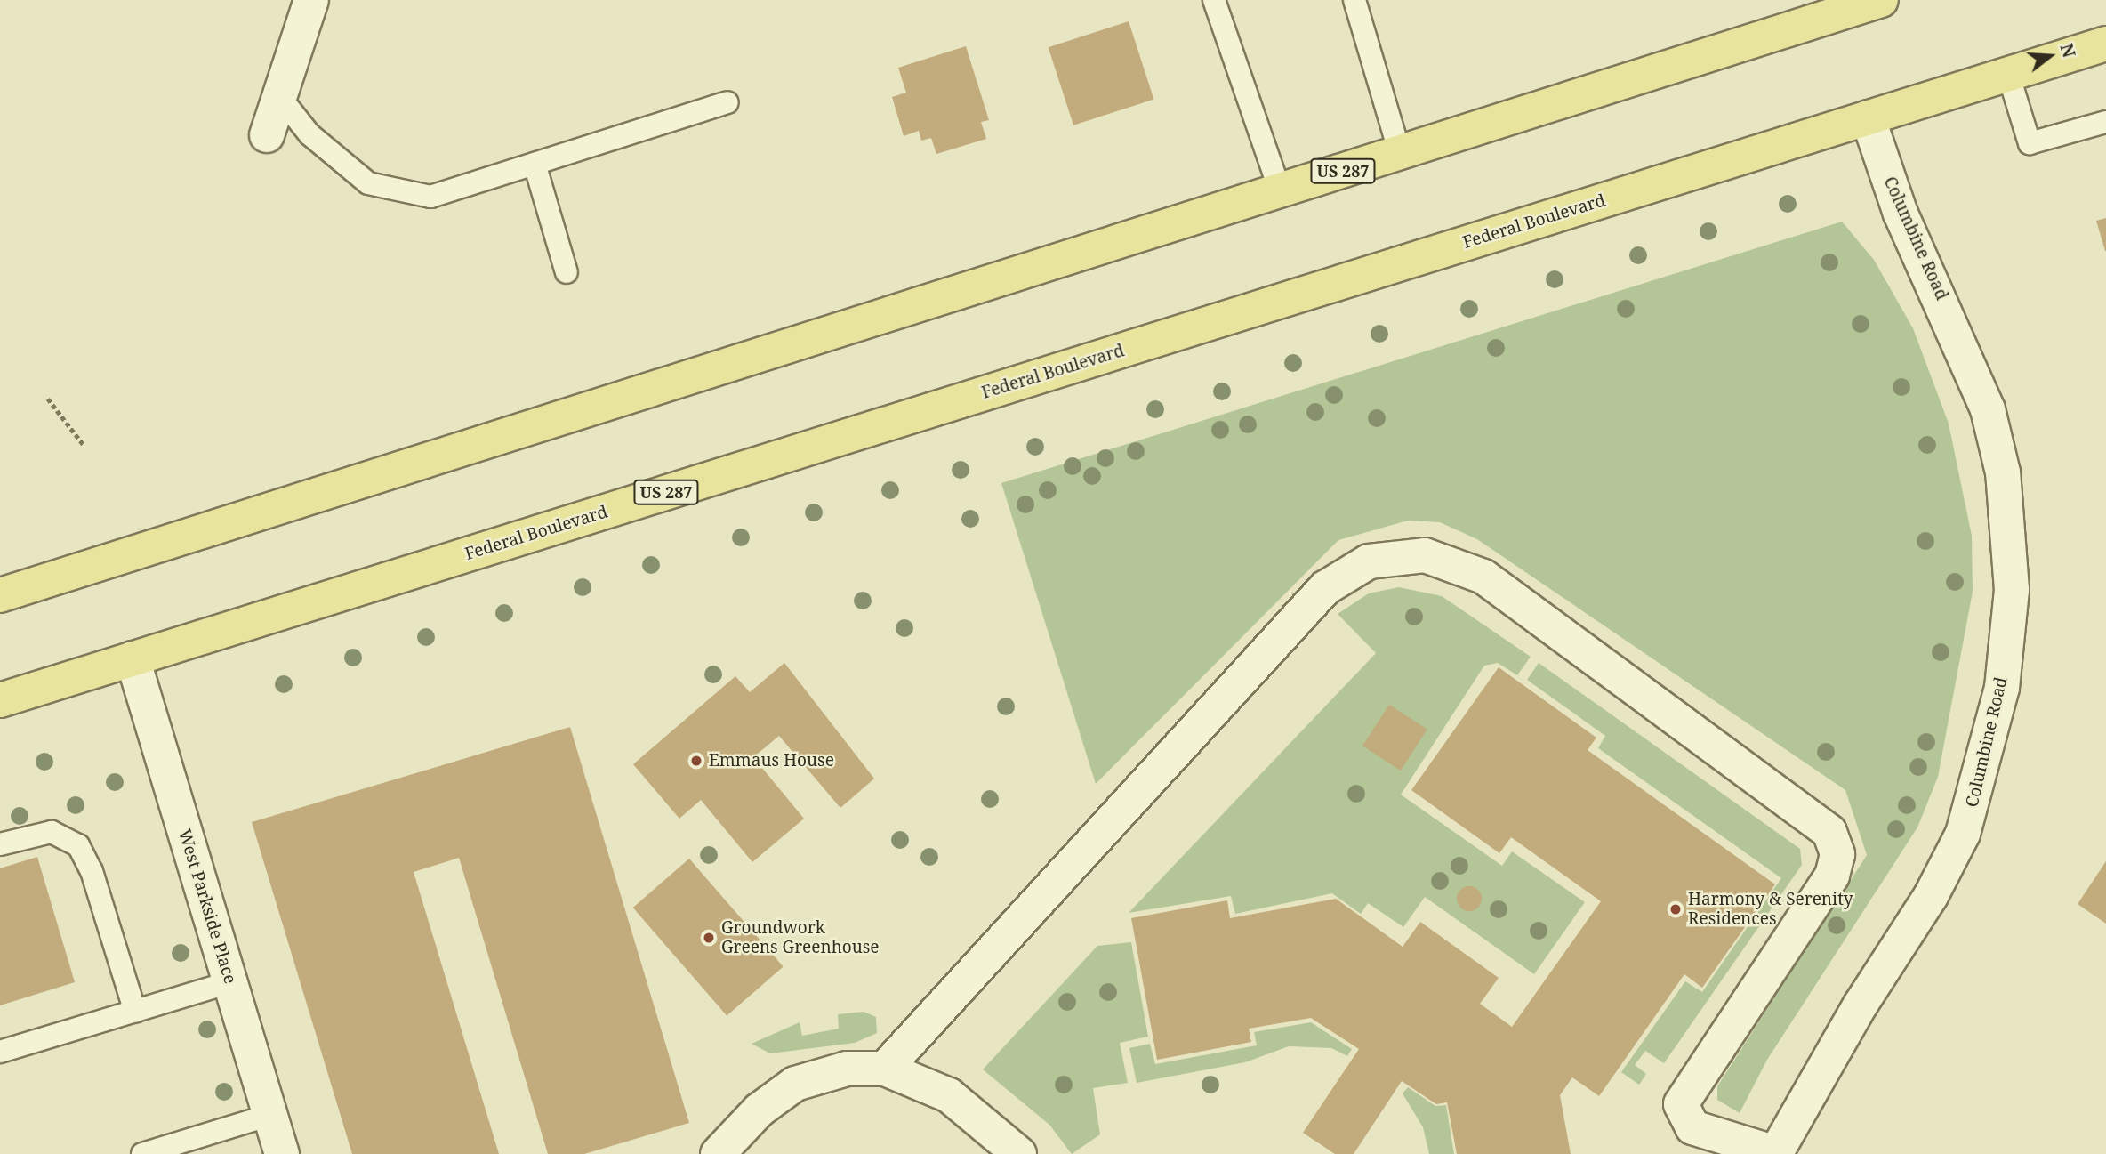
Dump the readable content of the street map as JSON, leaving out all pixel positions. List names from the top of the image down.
{
  "streets": {
    "main road": ["US 287", "Federal Boulevard"],
    "street": ["Columbine Road", "West Parkside Place"]
  },
  "crossings": [
    ["Federal Boulevard", "Columbine Road"],
    ["Federal Boulevard", "West Parkside Place"]
  ],
  "places": ["Emmaus House", "Harmony & Serenity Residences", "Groundwork Greens Greenhouse"],
  "north": "right"
}
